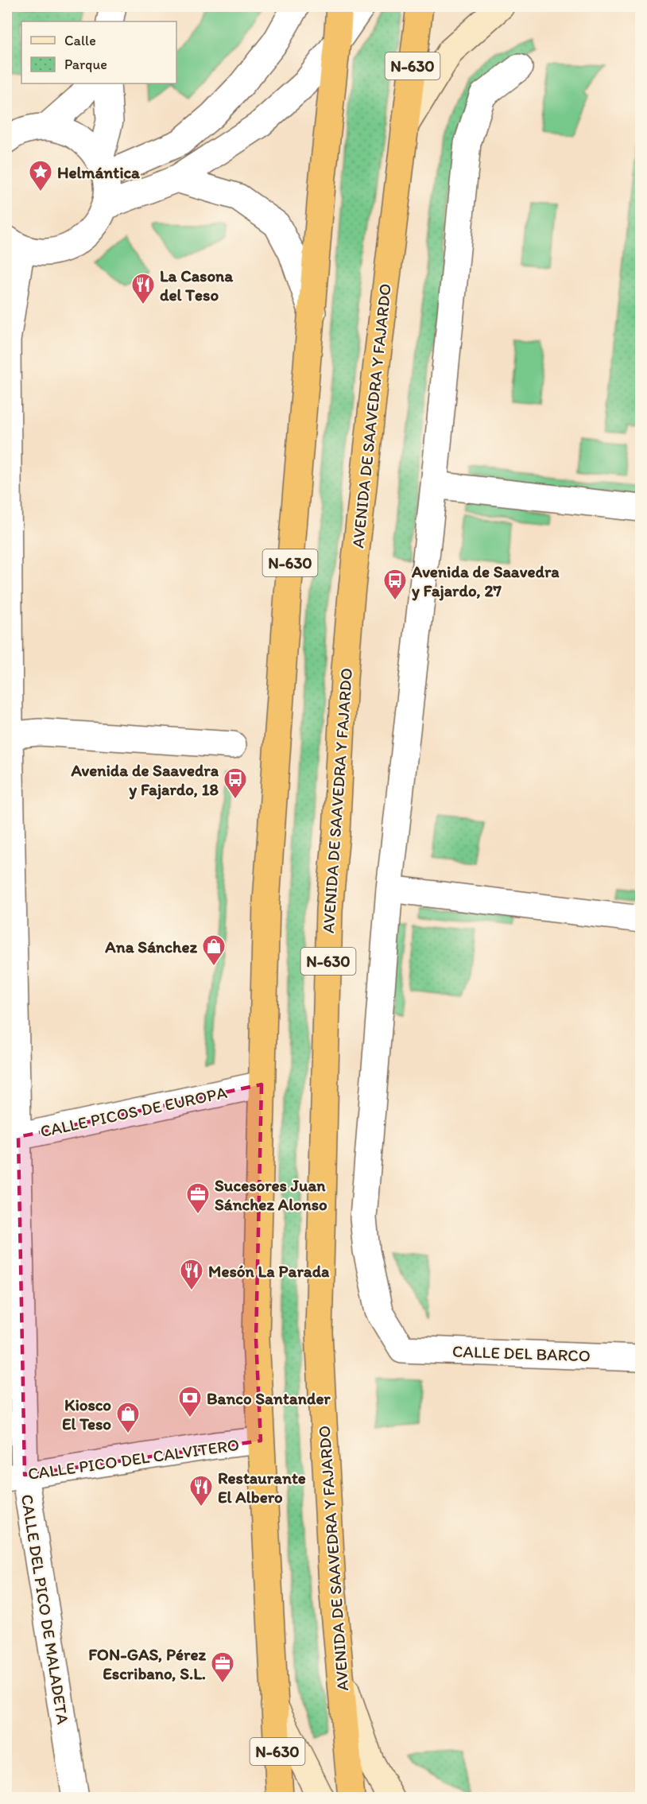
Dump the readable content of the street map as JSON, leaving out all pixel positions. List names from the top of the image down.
{
  "streets": {
    "highway": ["N-630", "AVENIDA DE SAAVEDRA Y FAJARDO"],
    "street": [
      "CALLE PICOS DE EUROPA",
      "CALLE DEL BARCO",
      "CALLE PICO DEL CALVITERO",
      "CALLE DEL PICO DE MALADETA"
    ]
  },
  "crossings": [
    ["N-630", "CALLE PICOS DE EUROPA"],
    ["N-630", "CALLE PICO DEL CALVITERO"],
    ["CALLE PICOS DE EUROPA", "CALLE DEL PICO DE MALADETA"],
    ["CALLE PICO DEL CALVITERO", "CALLE DEL PICO DE MALADETA"]
  ],
  "places": {
    "place": ["Helmántica"],
    "restaurant": ["La Casona del Teso", "Mesón La Parada", "Restaurante El Albero"],
    "bus stop": ["Avenida de Saavedra y Fajardo, 27", "Avenida de Saavedra y Fajardo, 18"],
    "shop": ["Ana Sánchez", "Kiosco El Teso"],
    "office": ["Sucesores Juan Sánchez Alonso", "FON-GAS, Pérez Escribano, S.L."],
    "bank": ["Banco Santander"]
  },
  "legend": ["Calle", "Parque"]
}
